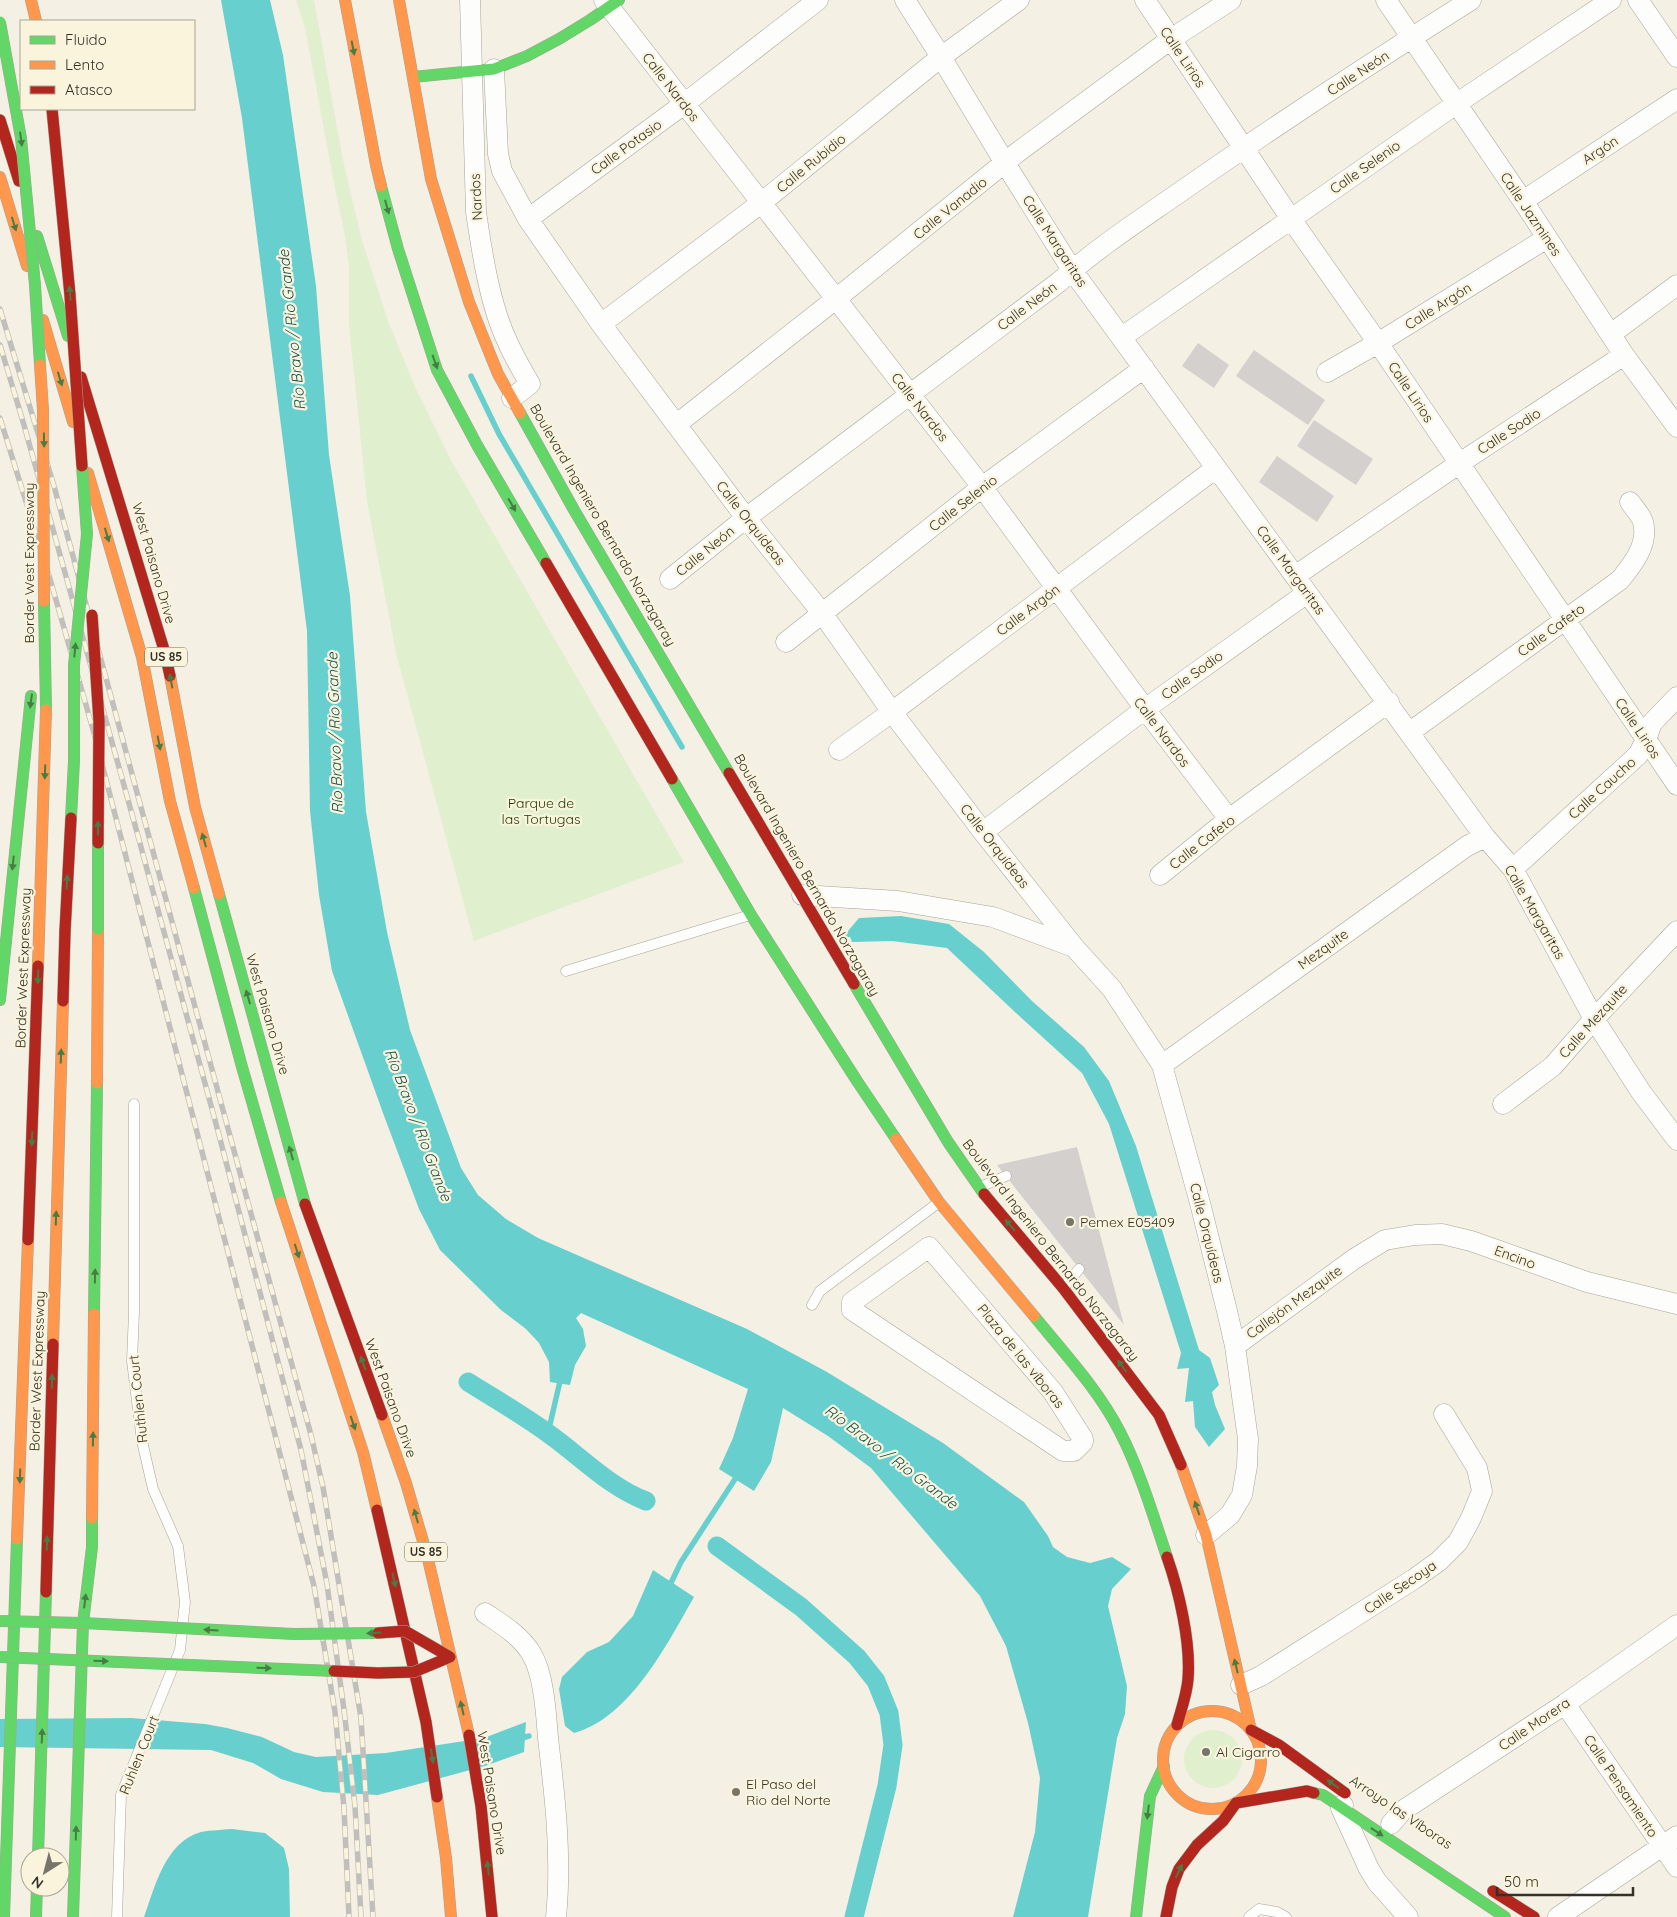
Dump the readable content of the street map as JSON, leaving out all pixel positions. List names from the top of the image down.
{
  "streets": {
    "main road": [
      "Boulevard Ingeniero Bernardo Norzagaray",
      "Border West Expressway",
      "West Paisano Drive",
      "US 85",
      "Arroyo las Víboras"
    ],
    "street": [
      "Calle Lirios",
      "Calle Neón",
      "Calle Nardos",
      "Calle Potasio",
      "Argón",
      "Calle Rubidio",
      "Calle Selenio",
      "Nardos",
      "Calle Vanadio",
      "Calle Jazmines",
      "Calle Margaritas",
      "Calle Argón",
      "Calle Sodio",
      "Calle Orquídeas",
      "Calle Cafeto",
      "Calle Caucho",
      "Mezquite",
      "Calle Mezquite",
      "Encino",
      "Callejón Mezquite",
      "Plaza de las víboras",
      "Calle Secoya",
      "Calle Morera",
      "Calle Pensamiento"
    ],
    "lane": ["Ruthlen Court", "Ruhlen Court"]
  },
  "crossings": [
    ["Calle Lirios", "Calle Neón"],
    ["Calle Lirios", "Calle Selenio"],
    ["Calle Lirios", "Calle Vanadio"],
    ["Calle Lirios", "Calle Argón"],
    ["Calle Lirios", "Calle Sodio"],
    ["Calle Lirios", "Calle Cafeto"],
    ["Calle Lirios", "Calle Caucho"],
    ["Calle Neón", "Calle Nardos"],
    ["Calle Neón", "Calle Jazmines"],
    ["Calle Neón", "Calle Margaritas"],
    ["Calle Neón", "Calle Orquídeas"],
    ["Calle Nardos", "Calle Potasio"],
    ["Calle Nardos", "Calle Rubidio"],
    ["Calle Nardos", "Calle Selenio"],
    ["Calle Nardos", "Calle Vanadio"],
    ["Calle Nardos", "Calle Argón"],
    ["Calle Nardos", "Calle Sodio"],
    ["Calle Nardos", "Calle Cafeto"],
    ["Calle Potasio", "Calle Orquídeas"],
    ["Argón", "Calle Jazmines"],
    ["Calle Rubidio", "Calle Margaritas"],
    ["Calle Rubidio", "Calle Orquídeas"],
    ["Calle Selenio", "Calle Jazmines"],
    ["Calle Selenio", "Calle Margaritas"],
    ["Calle Selenio", "Calle Orquídeas"],
    ["Nardos", "Boulevard Ingeniero Bernardo Norzagaray"],
    ["Calle Vanadio", "Calle Margaritas"],
    ["Calle Vanadio", "Calle Orquídeas"],
    ["Calle Jazmines", "Calle Argón"],
    ["Calle Jazmines", "Calle Sodio"],
    ["Calle Margaritas", "Calle Argón"],
    ["Calle Margaritas", "Calle Sodio"],
    ["Calle Margaritas", "Calle Cafeto"],
    ["Calle Margaritas", "Calle Caucho"],
    ["Calle Margaritas", "Mezquite"],
    ["Calle Margaritas", "Calle Mezquite"],
    ["Calle Argón", "Calle Orquídeas"],
    ["Calle Sodio", "Calle Orquídeas"],
    ["Calle Orquídeas", "Boulevard Ingeniero Bernardo Norzagaray"],
    ["Calle Orquídeas", "Mezquite"],
    ["Calle Orquídeas", "Callejón Mezquite"],
    ["Boulevard Ingeniero Bernardo Norzagaray", "Calle Secoya"],
    ["Boulevard Ingeniero Bernardo Norzagaray", "Arroyo las Víboras"],
    ["Encino", "Callejón Mezquite"],
    ["Ruthlen Court", "Ruhlen Court"],
    ["Calle Morera", "Calle Pensamiento"]
  ],
  "water": ["Río Bravo / Rio Grande"],
  "parks": ["Parque de las Tortugas"],
  "places": ["Pemex E05409", "Al Cigarro", "El Paso del Rio del Norte"],
  "legend": ["Fluido", "Lento", "Atasco"],
  "scale_bar": "50 m",
  "north": "bottom left"
}
